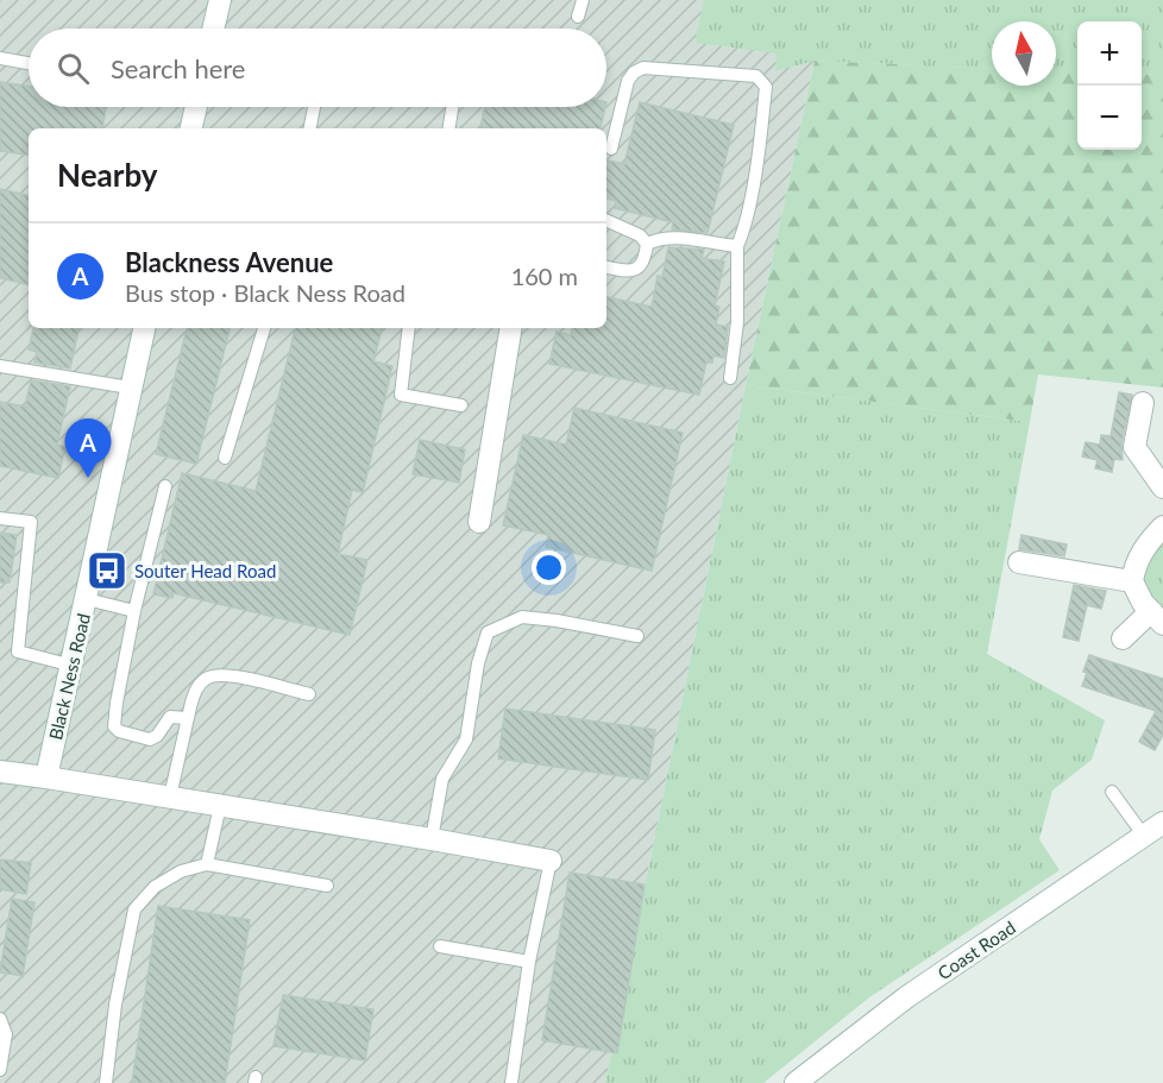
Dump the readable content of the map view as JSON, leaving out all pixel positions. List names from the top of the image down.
{
  "streets": {
    "street": ["Black Ness Road", "Coast Road"]
  },
  "places": {
    "bus stop": ["Souter Head Road"]
  },
  "north": "top",
  "page": {
    "map_buttons": ["+", "−"],
    "search": "Search here",
    "heading": "Nearby",
    "list": [
      {
        "mark": "A",
        "name": "Blackness Avenue",
        "note": "Bus stop · Black Ness Road",
        "value": "160 m"
      }
    ],
    "pins": "A"
  }
}
